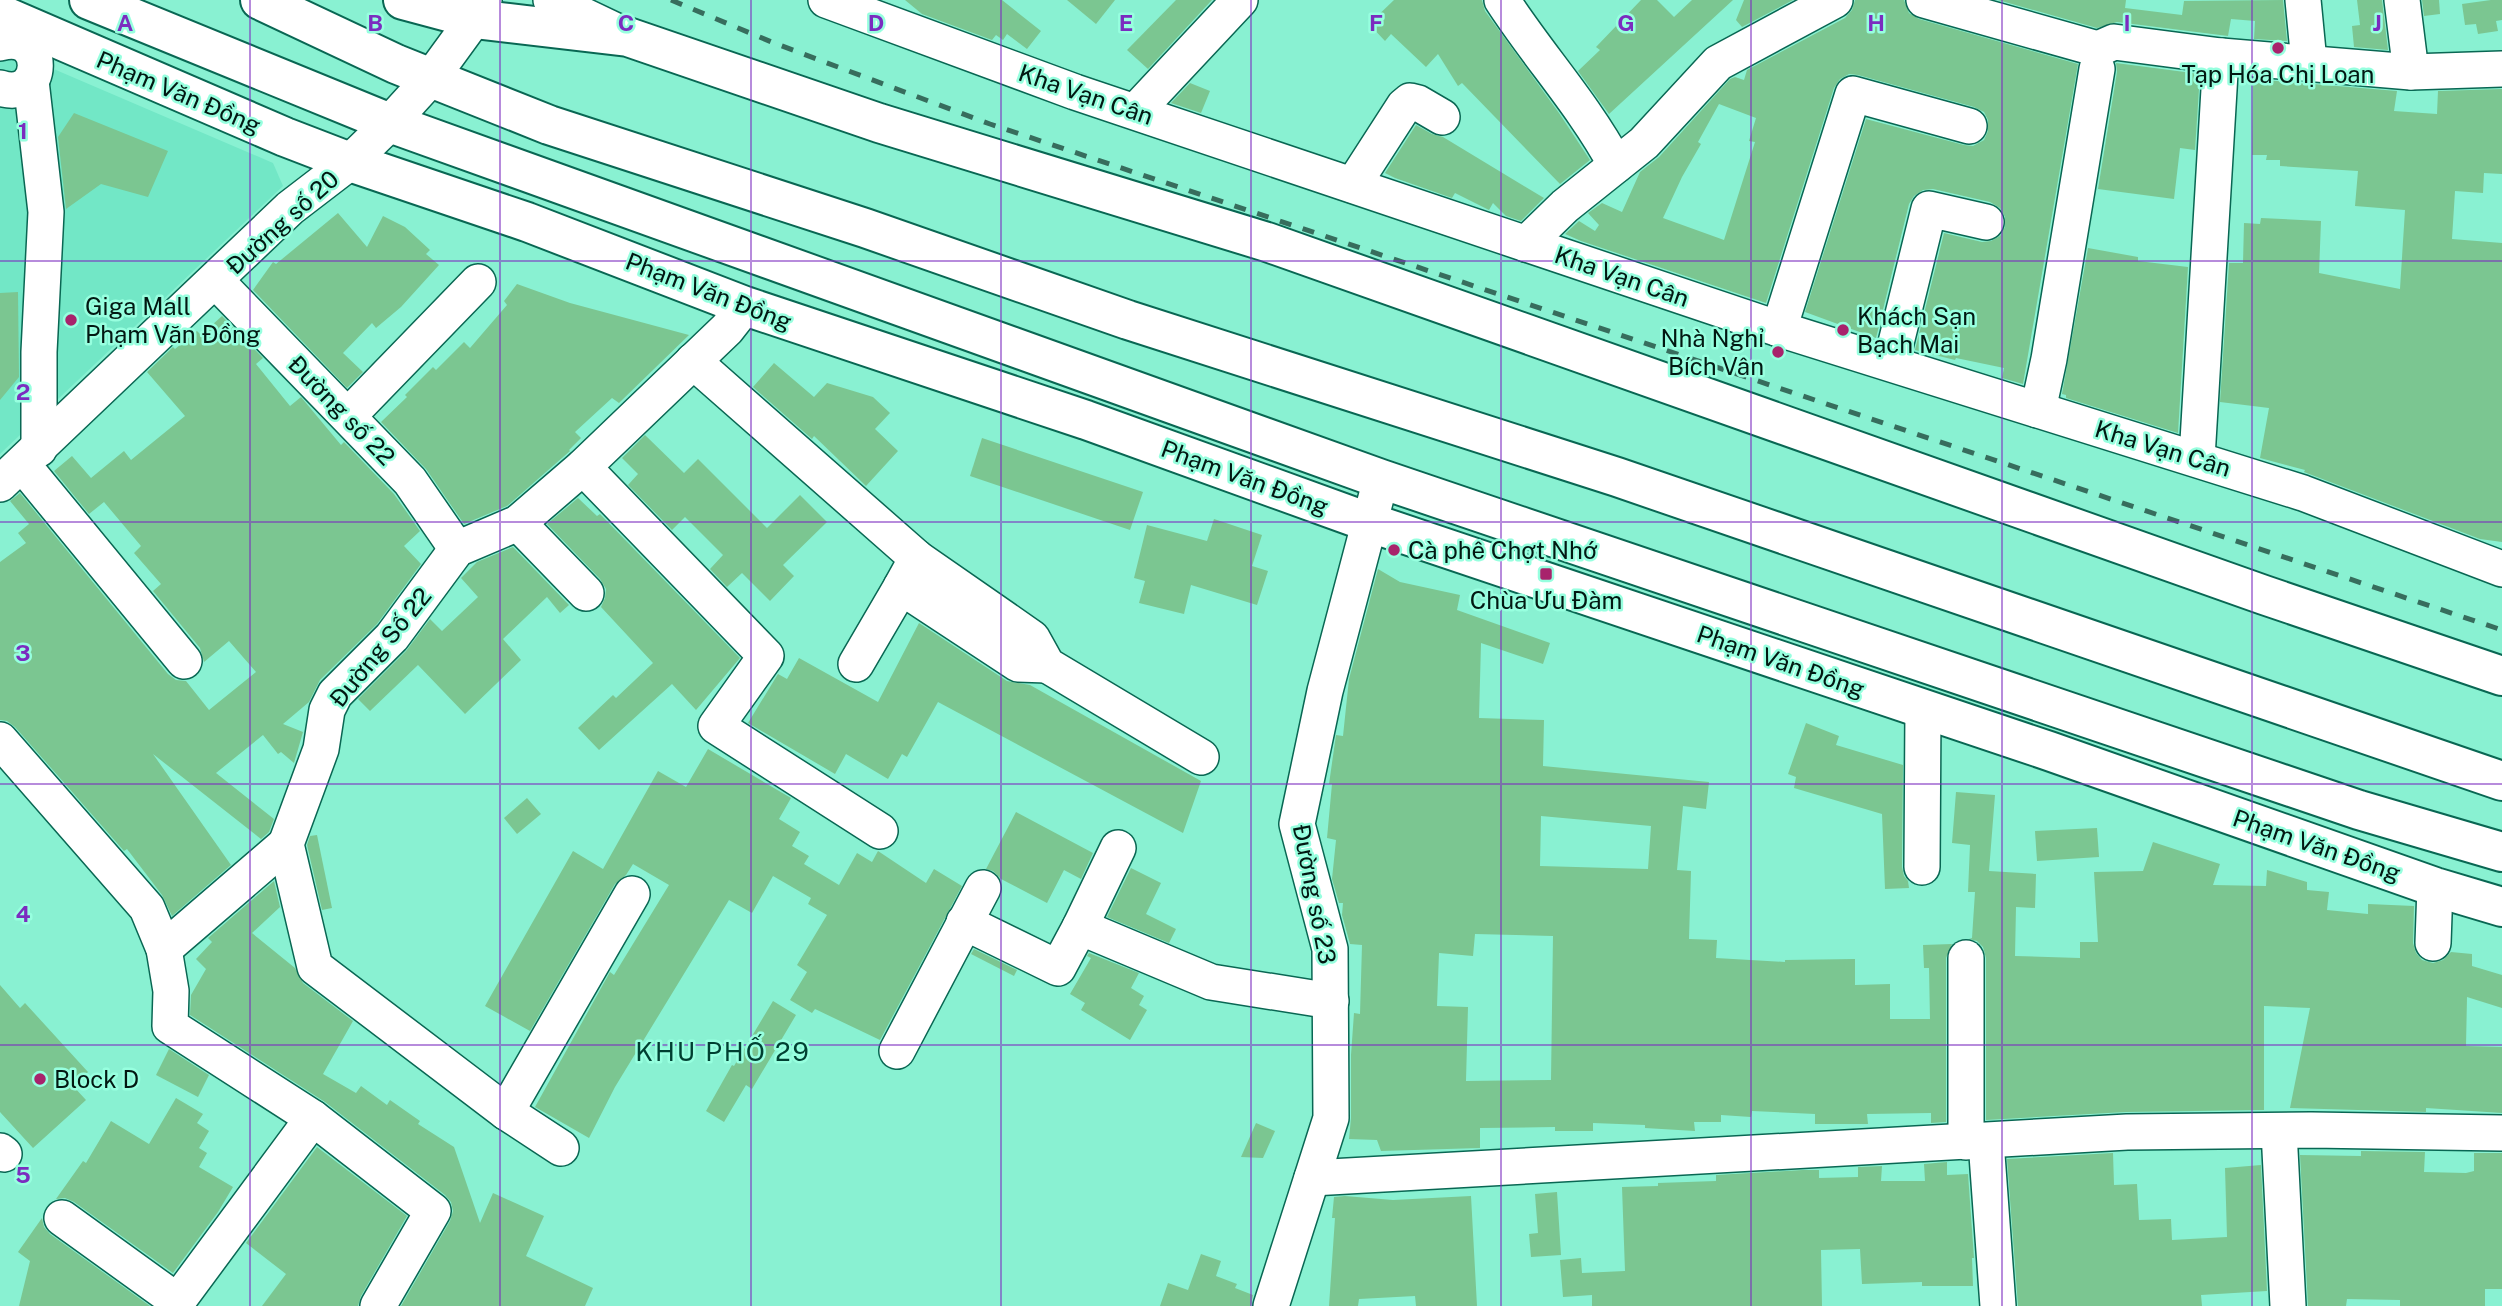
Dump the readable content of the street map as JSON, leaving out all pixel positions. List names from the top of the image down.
{
  "streets": {
    "main road": ["Phạm Văn Đồng"],
    "street": [
      "Kha Vạn Cân",
      "Đường số 20",
      "Đường số 22",
      "Đường Số 22",
      "Đường số 23"
    ]
  },
  "crossings": [
    ["Phạm Văn Đồng", "Đường số 20"],
    ["Phạm Văn Đồng", "Đường số 23"],
    ["Đường số 20", "Đường số 22"],
    ["Đường số 22", "Đường Số 22"]
  ],
  "districts": ["KHU PHỐ 29"],
  "places": {
    "other": [
      "Tạp Hóa Chị Loan",
      "Giga Mall Phạm Văn Đồng",
      "Khách Sạn Bạch Mai",
      "Nhà Nghỉ Bích Vân",
      "Cà phê Chợt Nhớ",
      "Block D"
    ],
    "transit": ["Chùa Ưu Đàm"]
  },
  "grid": {
    "columns": [
      "A",
      "B",
      "C",
      "D",
      "E",
      "F",
      "G",
      "H",
      "I",
      "J"
    ],
    "rows": [
      "1",
      "2",
      "3",
      "4",
      "5"
    ]
  }
}
